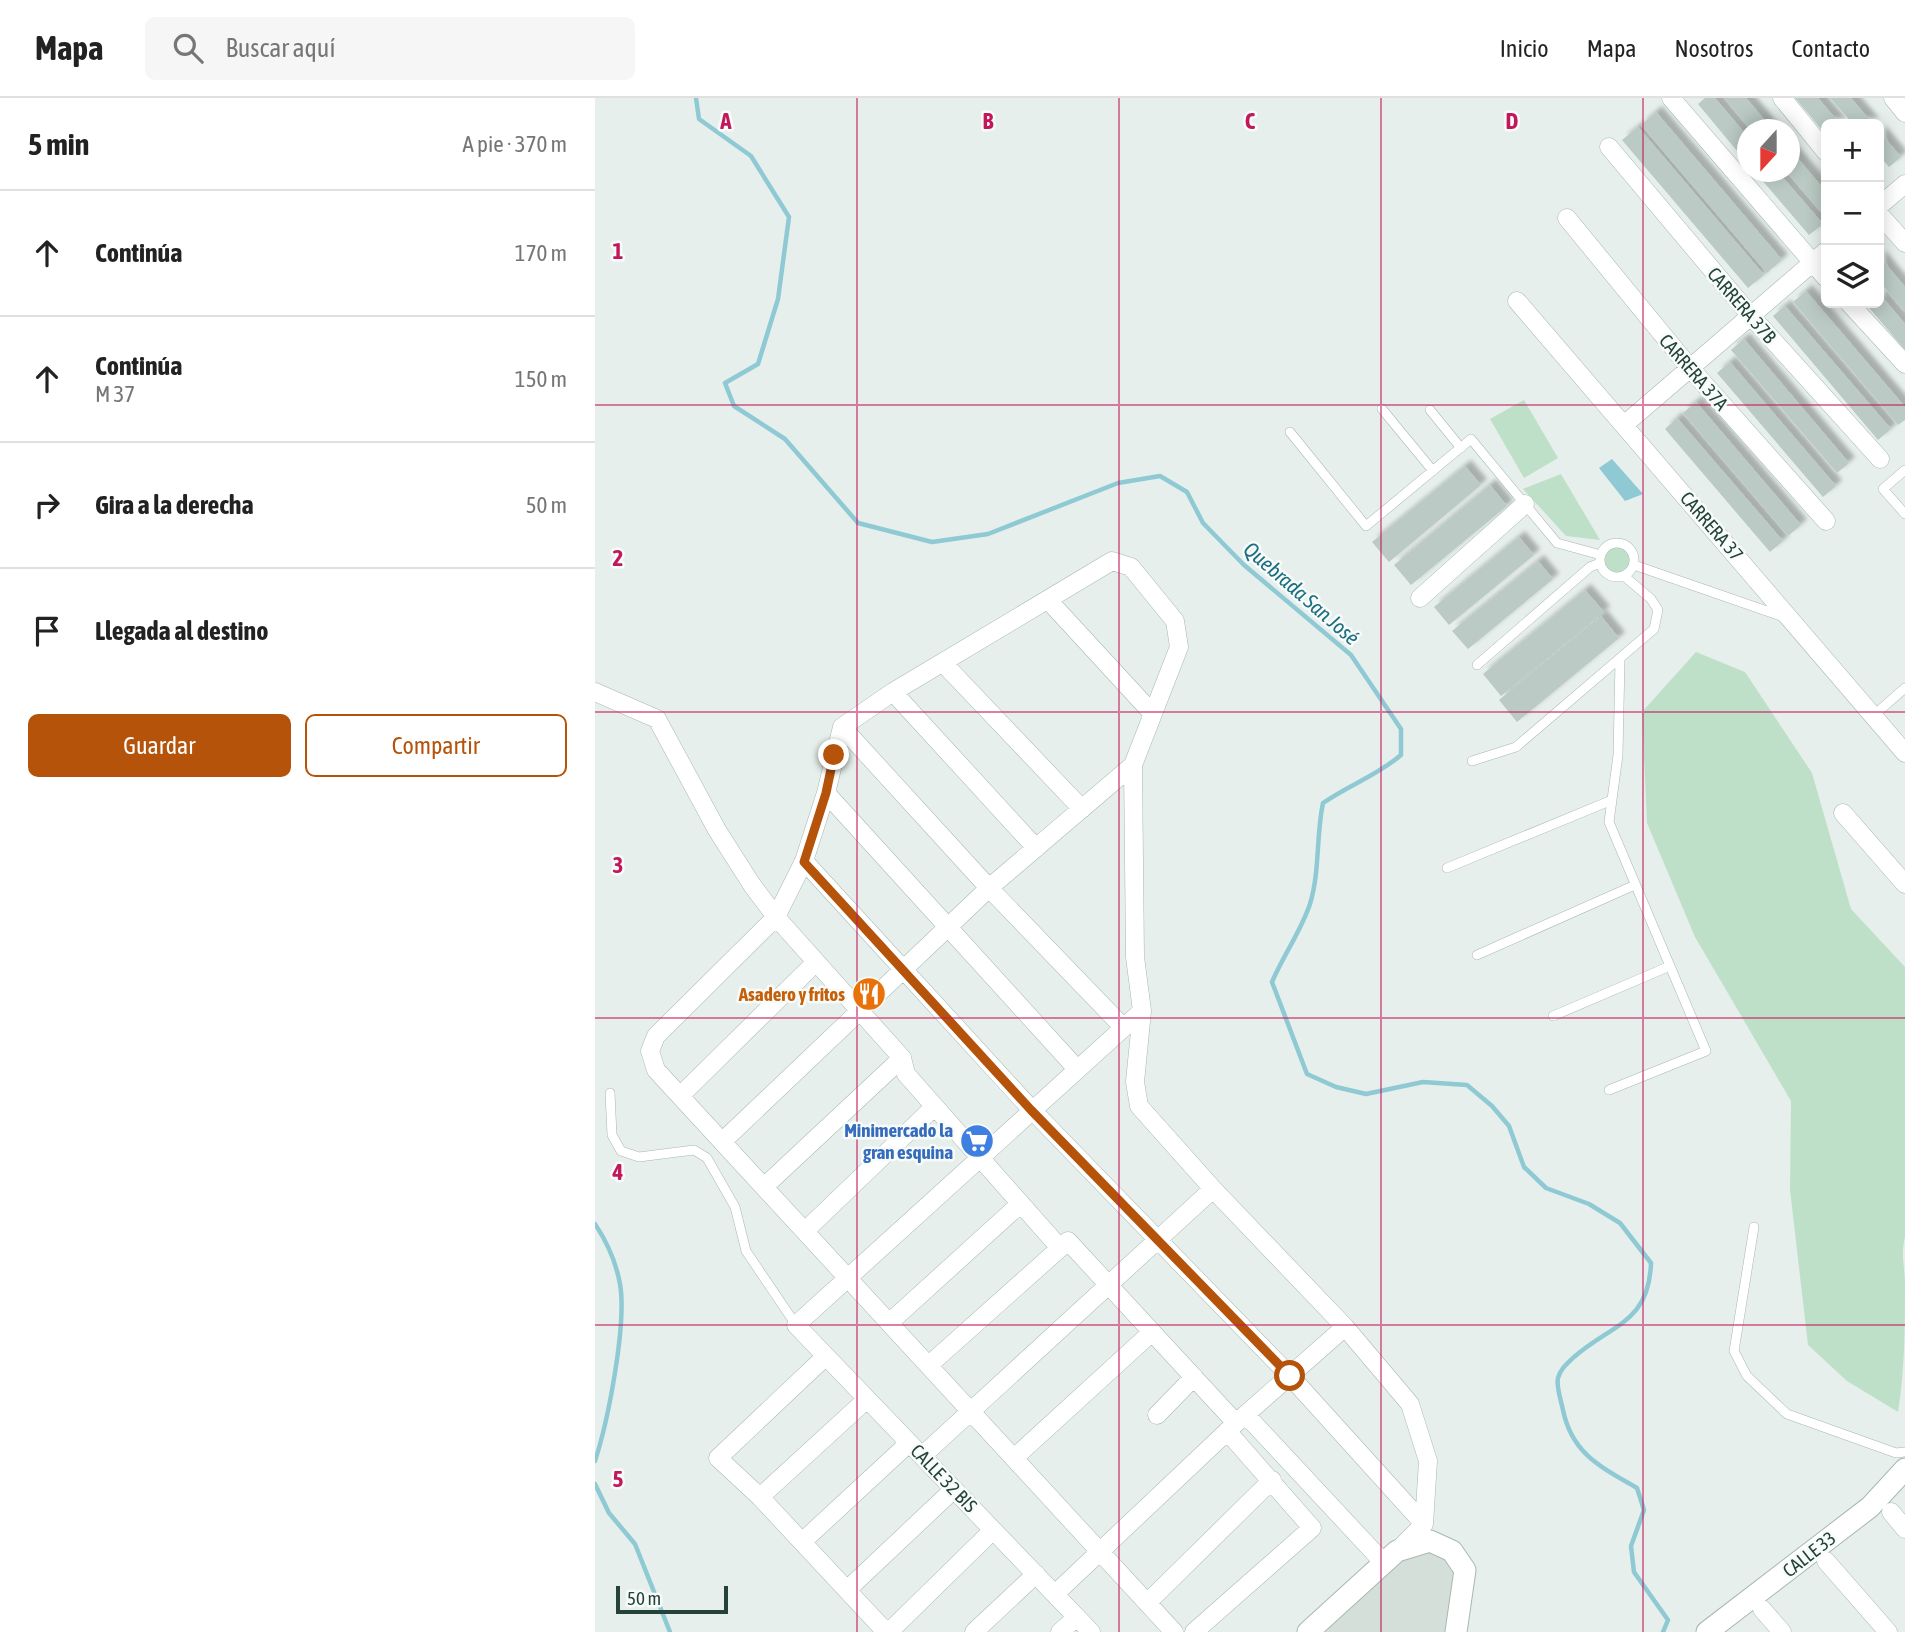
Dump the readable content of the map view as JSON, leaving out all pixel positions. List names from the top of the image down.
{
  "streets": {
    "street": [
      "CARRERA 37B",
      "CARRERA 37A",
      "CARRERA 37",
      "CALLE 32 BIS",
      "CALLE 33"
    ]
  },
  "water": ["Quebrada San José"],
  "places": {
    "restaurant": ["Asadero y fritos"],
    "supermarket": ["Minimercado la gran esquina"]
  },
  "scale_bar": "50 m",
  "north": "bottom",
  "page": {
    "header": "Mapa",
    "search": "Buscar aquí",
    "nav": [
      "Inicio",
      "Mapa",
      "Nosotros",
      "Contacto"
    ],
    "heading": ["5 min", "A pie · 370 m"],
    "map_buttons": ["+", "−"],
    "list": [
      ["Continúa", "170 m"],
      ["Continúa", "M 37", "150 m"],
      ["Gira a la derecha", "50 m"],
      "Llegada al destino"
    ],
    "buttons": ["Guardar", "Compartir"],
    "scale": "50 m"
  },
  "grid": {
    "columns": [
      "A",
      "B",
      "C",
      "D"
    ],
    "rows": [
      "1",
      "2",
      "3",
      "4",
      "5"
    ]
  }
}
